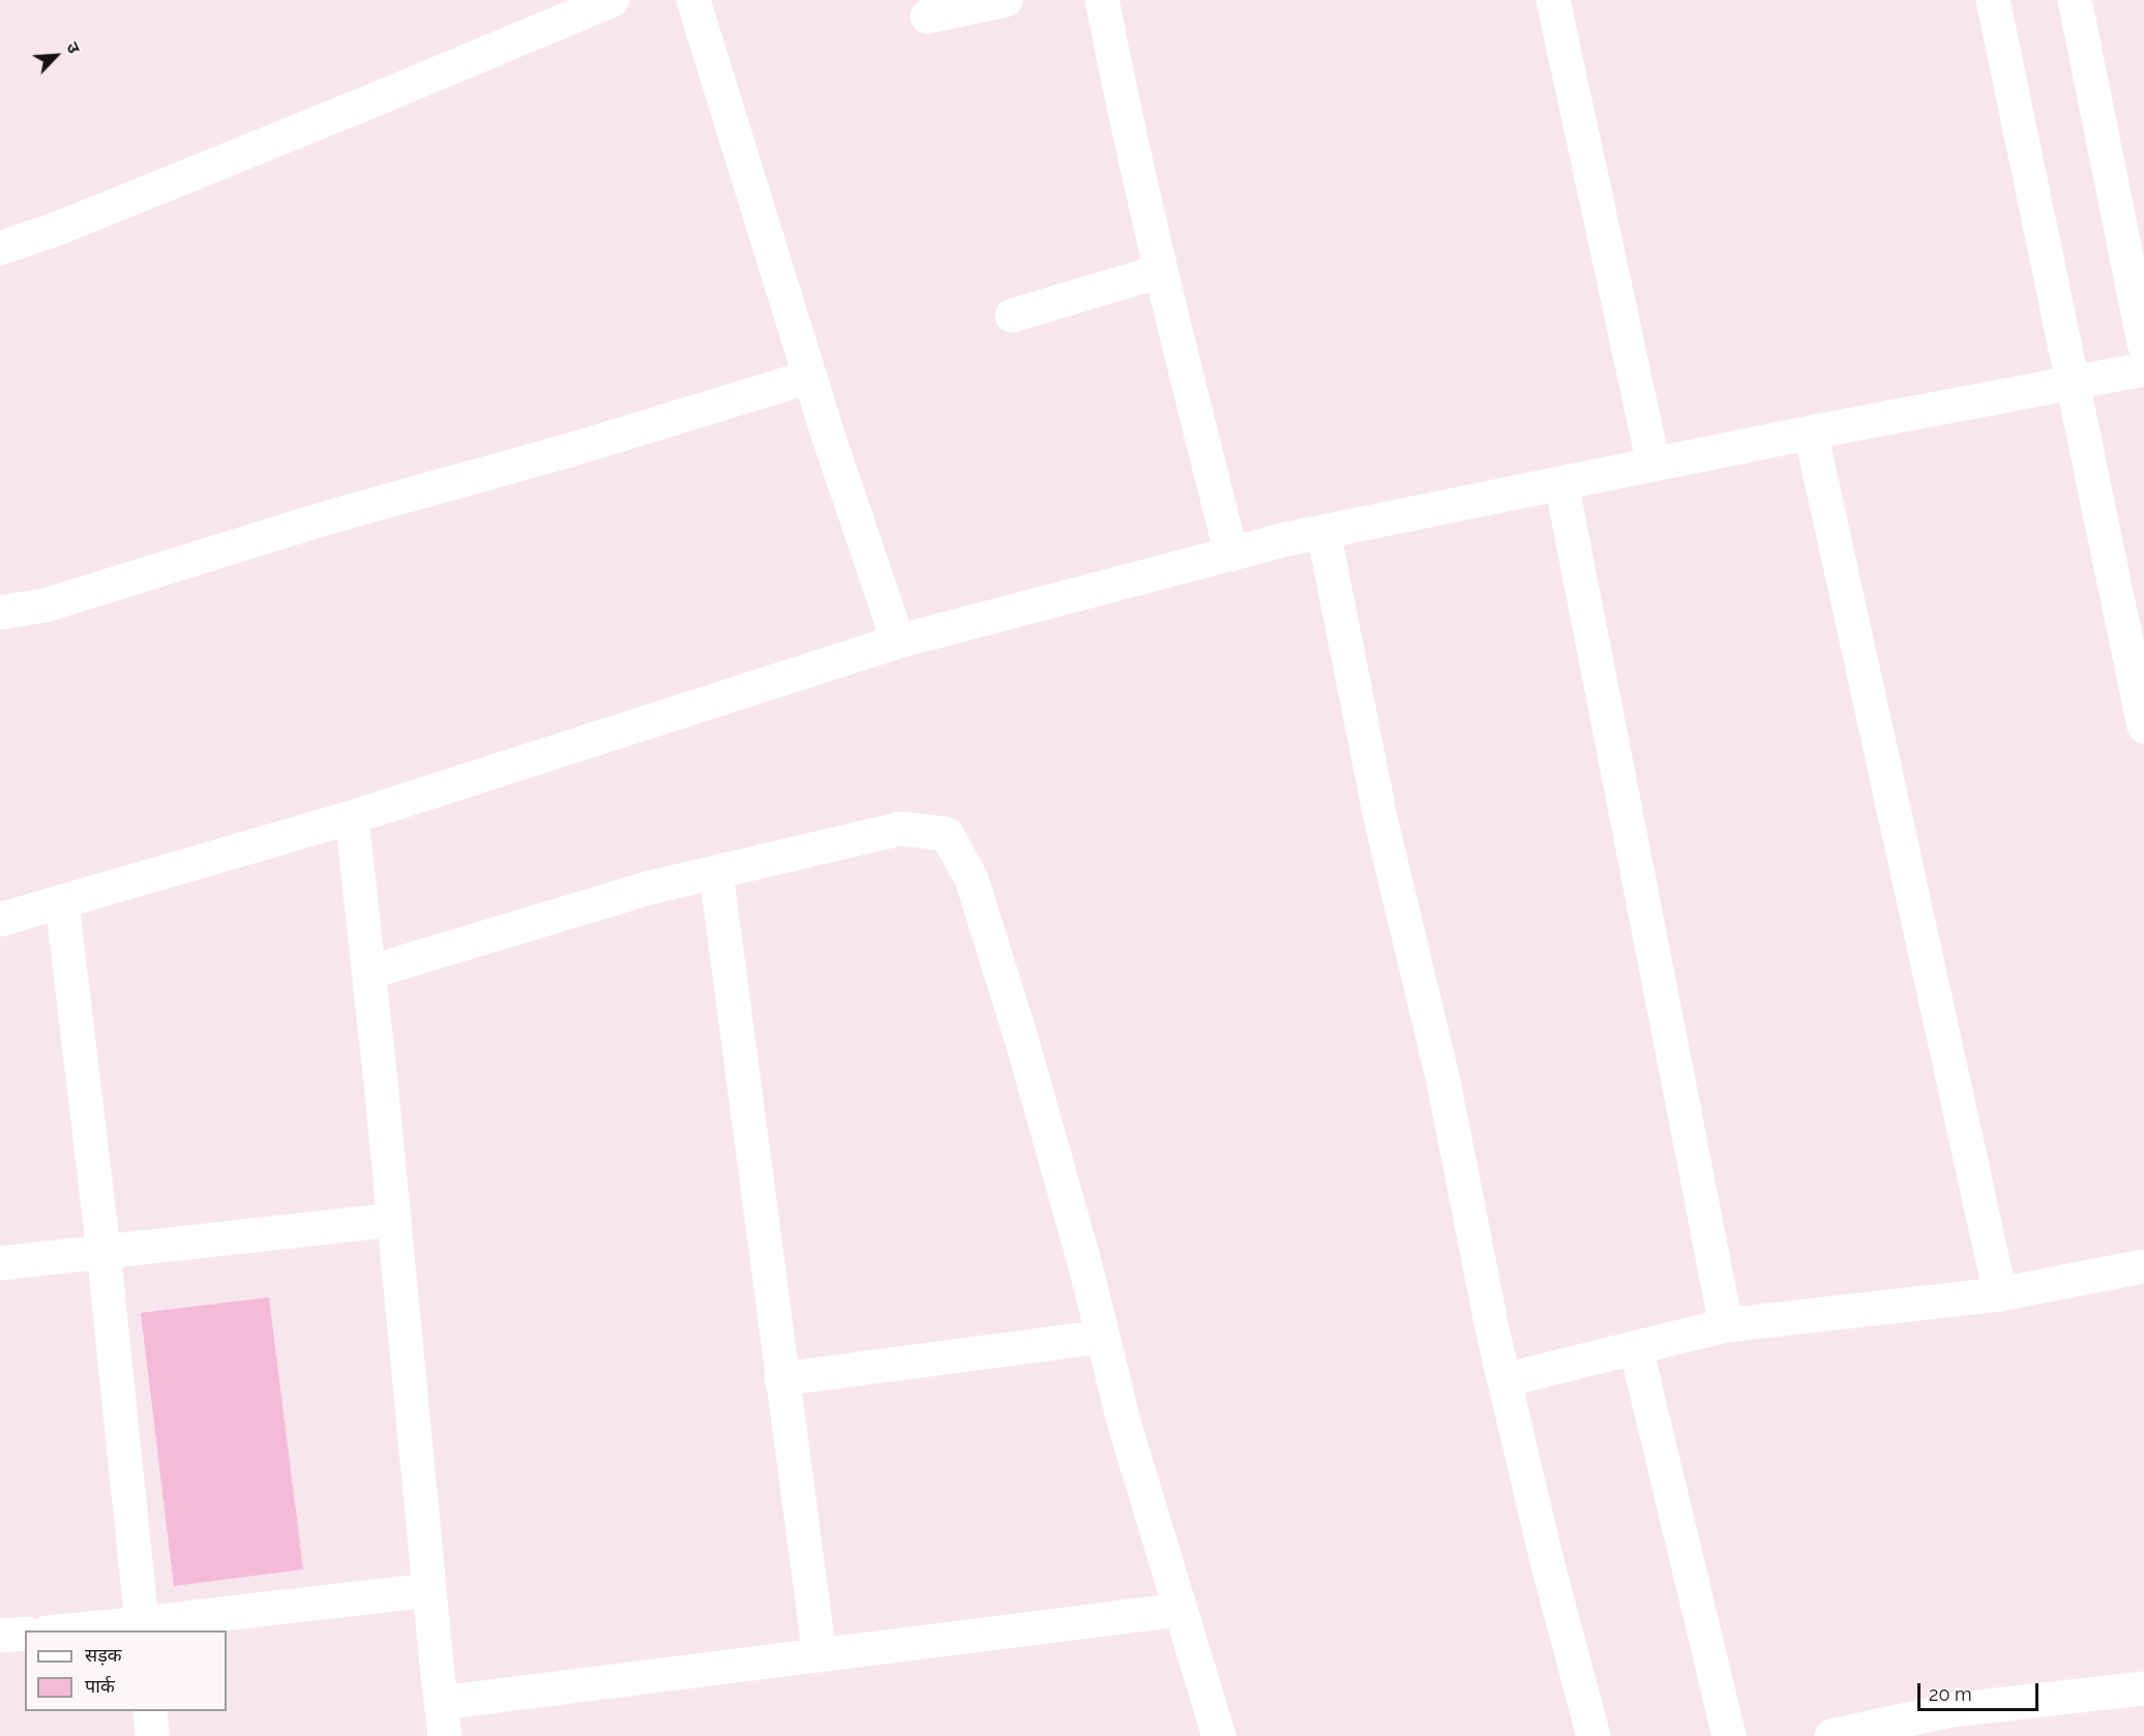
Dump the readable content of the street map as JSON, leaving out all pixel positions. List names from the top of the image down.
{
  "legend": ["सड़क", "पार्क"],
  "scale_bar": "20 m",
  "north": "top right"
}
